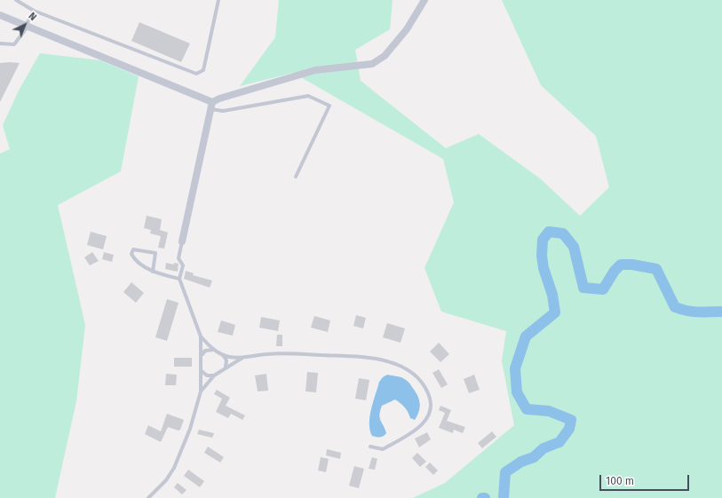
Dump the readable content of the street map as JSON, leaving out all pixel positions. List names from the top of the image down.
{
  "scale_bar": "100 m",
  "north": "top right"
}
